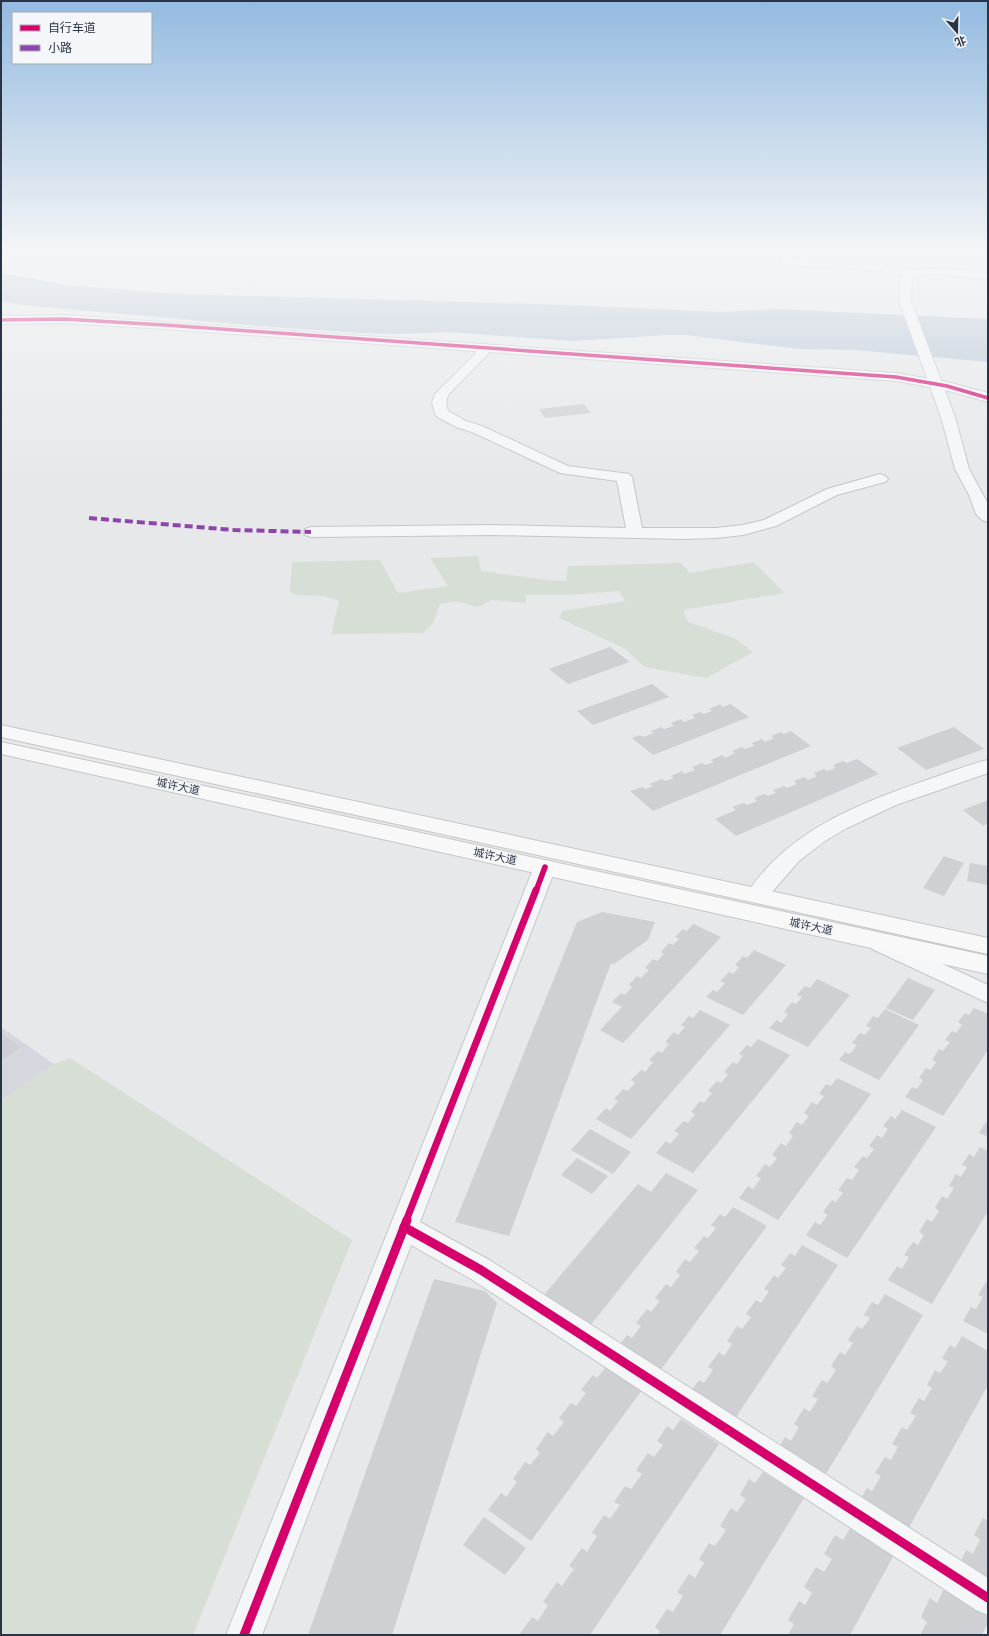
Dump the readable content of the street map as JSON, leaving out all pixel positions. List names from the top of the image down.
{
  "streets": {
    "main road": ["城许大道"]
  },
  "legend": ["自行车道", "小路"],
  "north": "bottom"
}
